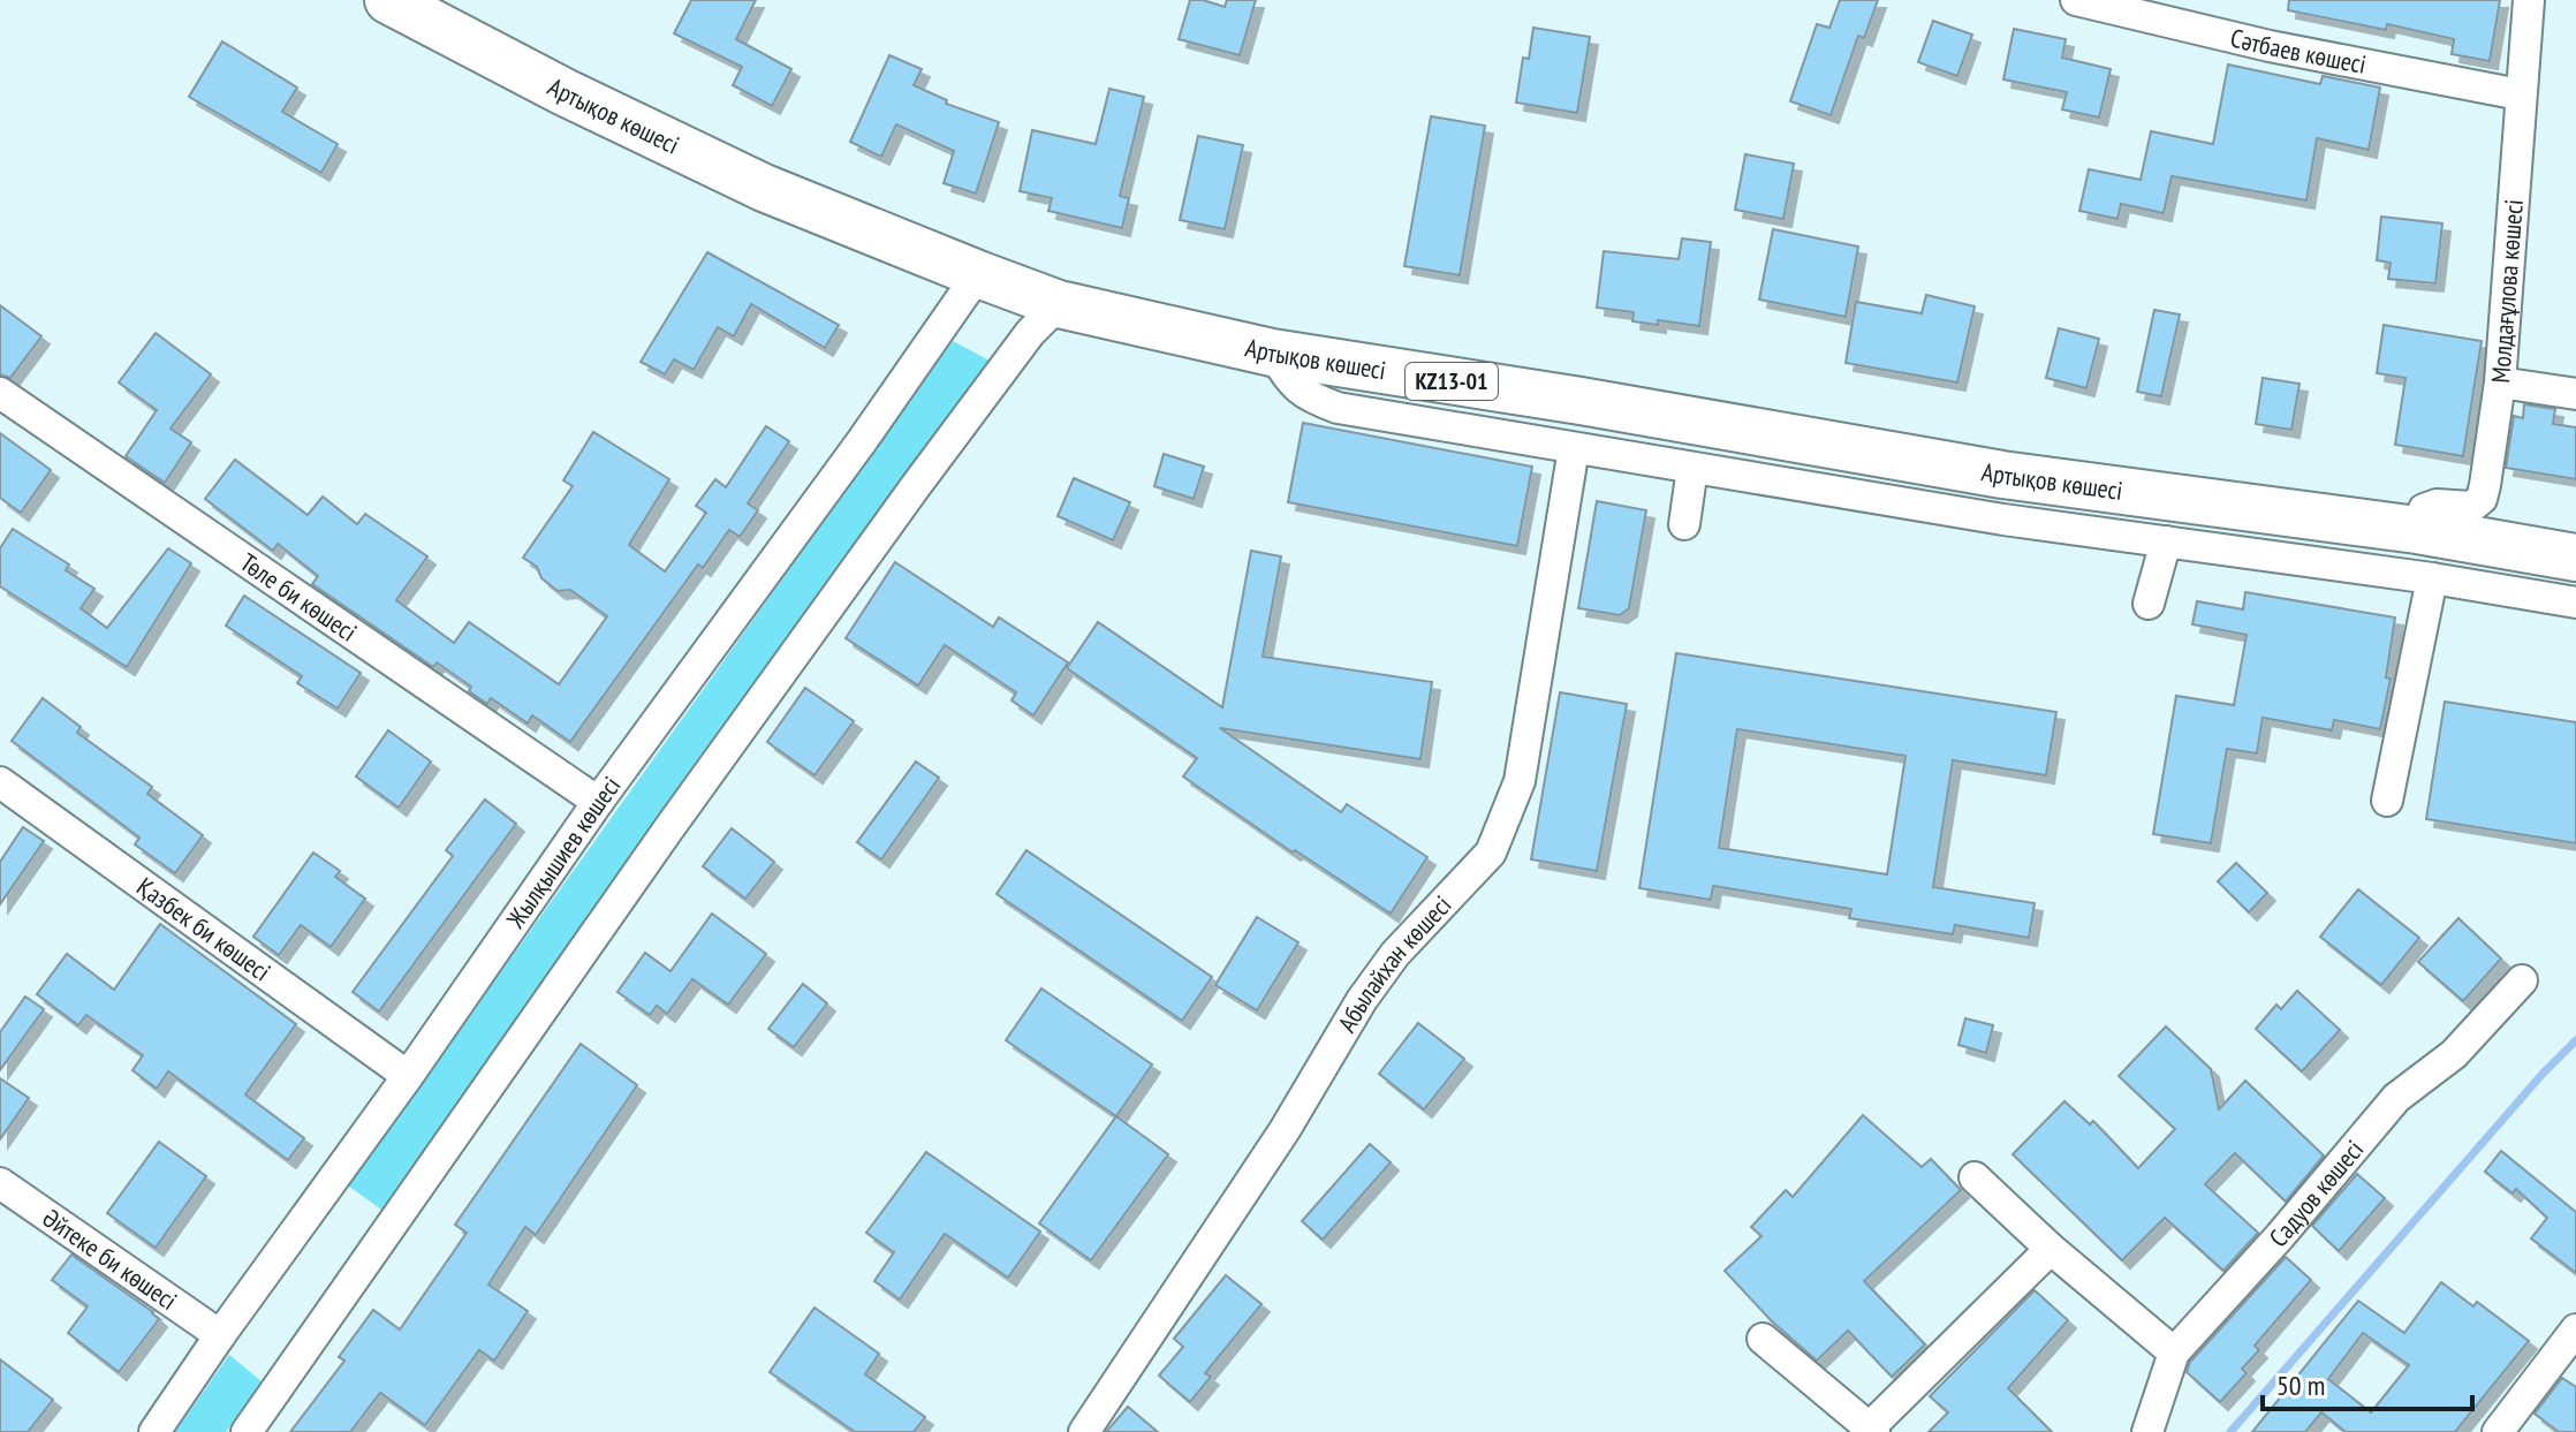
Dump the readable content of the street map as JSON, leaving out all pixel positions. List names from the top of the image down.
{
  "streets": {
    "highway": ["Артықов көшесі", "KZ13-01"],
    "street": [
      "Сәтбаев көшесі",
      "Молдағұлова көшесі",
      "Төле би көшесі",
      "Жылқышиев көшесі",
      "Қазбек би көшесі",
      "Абылайхан көшесі",
      "Садуов көшесі",
      "Әйтеке би көшесі"
    ]
  },
  "crossings": [
    ["Сәтбаев көшесі", "Молдағұлова көшесі"],
    ["Артықов көшесі", "Молдағұлова көшесі"],
    ["Артықов көшесі", "Жылқышиев көшесі"],
    ["Төле би көшесі", "Жылқышиев көшесі"],
    ["Жылқышиев көшесі", "Қазбек би көшесі"],
    ["Жылқышиев көшесі", "Әйтеке би көшесі"]
  ],
  "scale_bar": "50 m"
}
